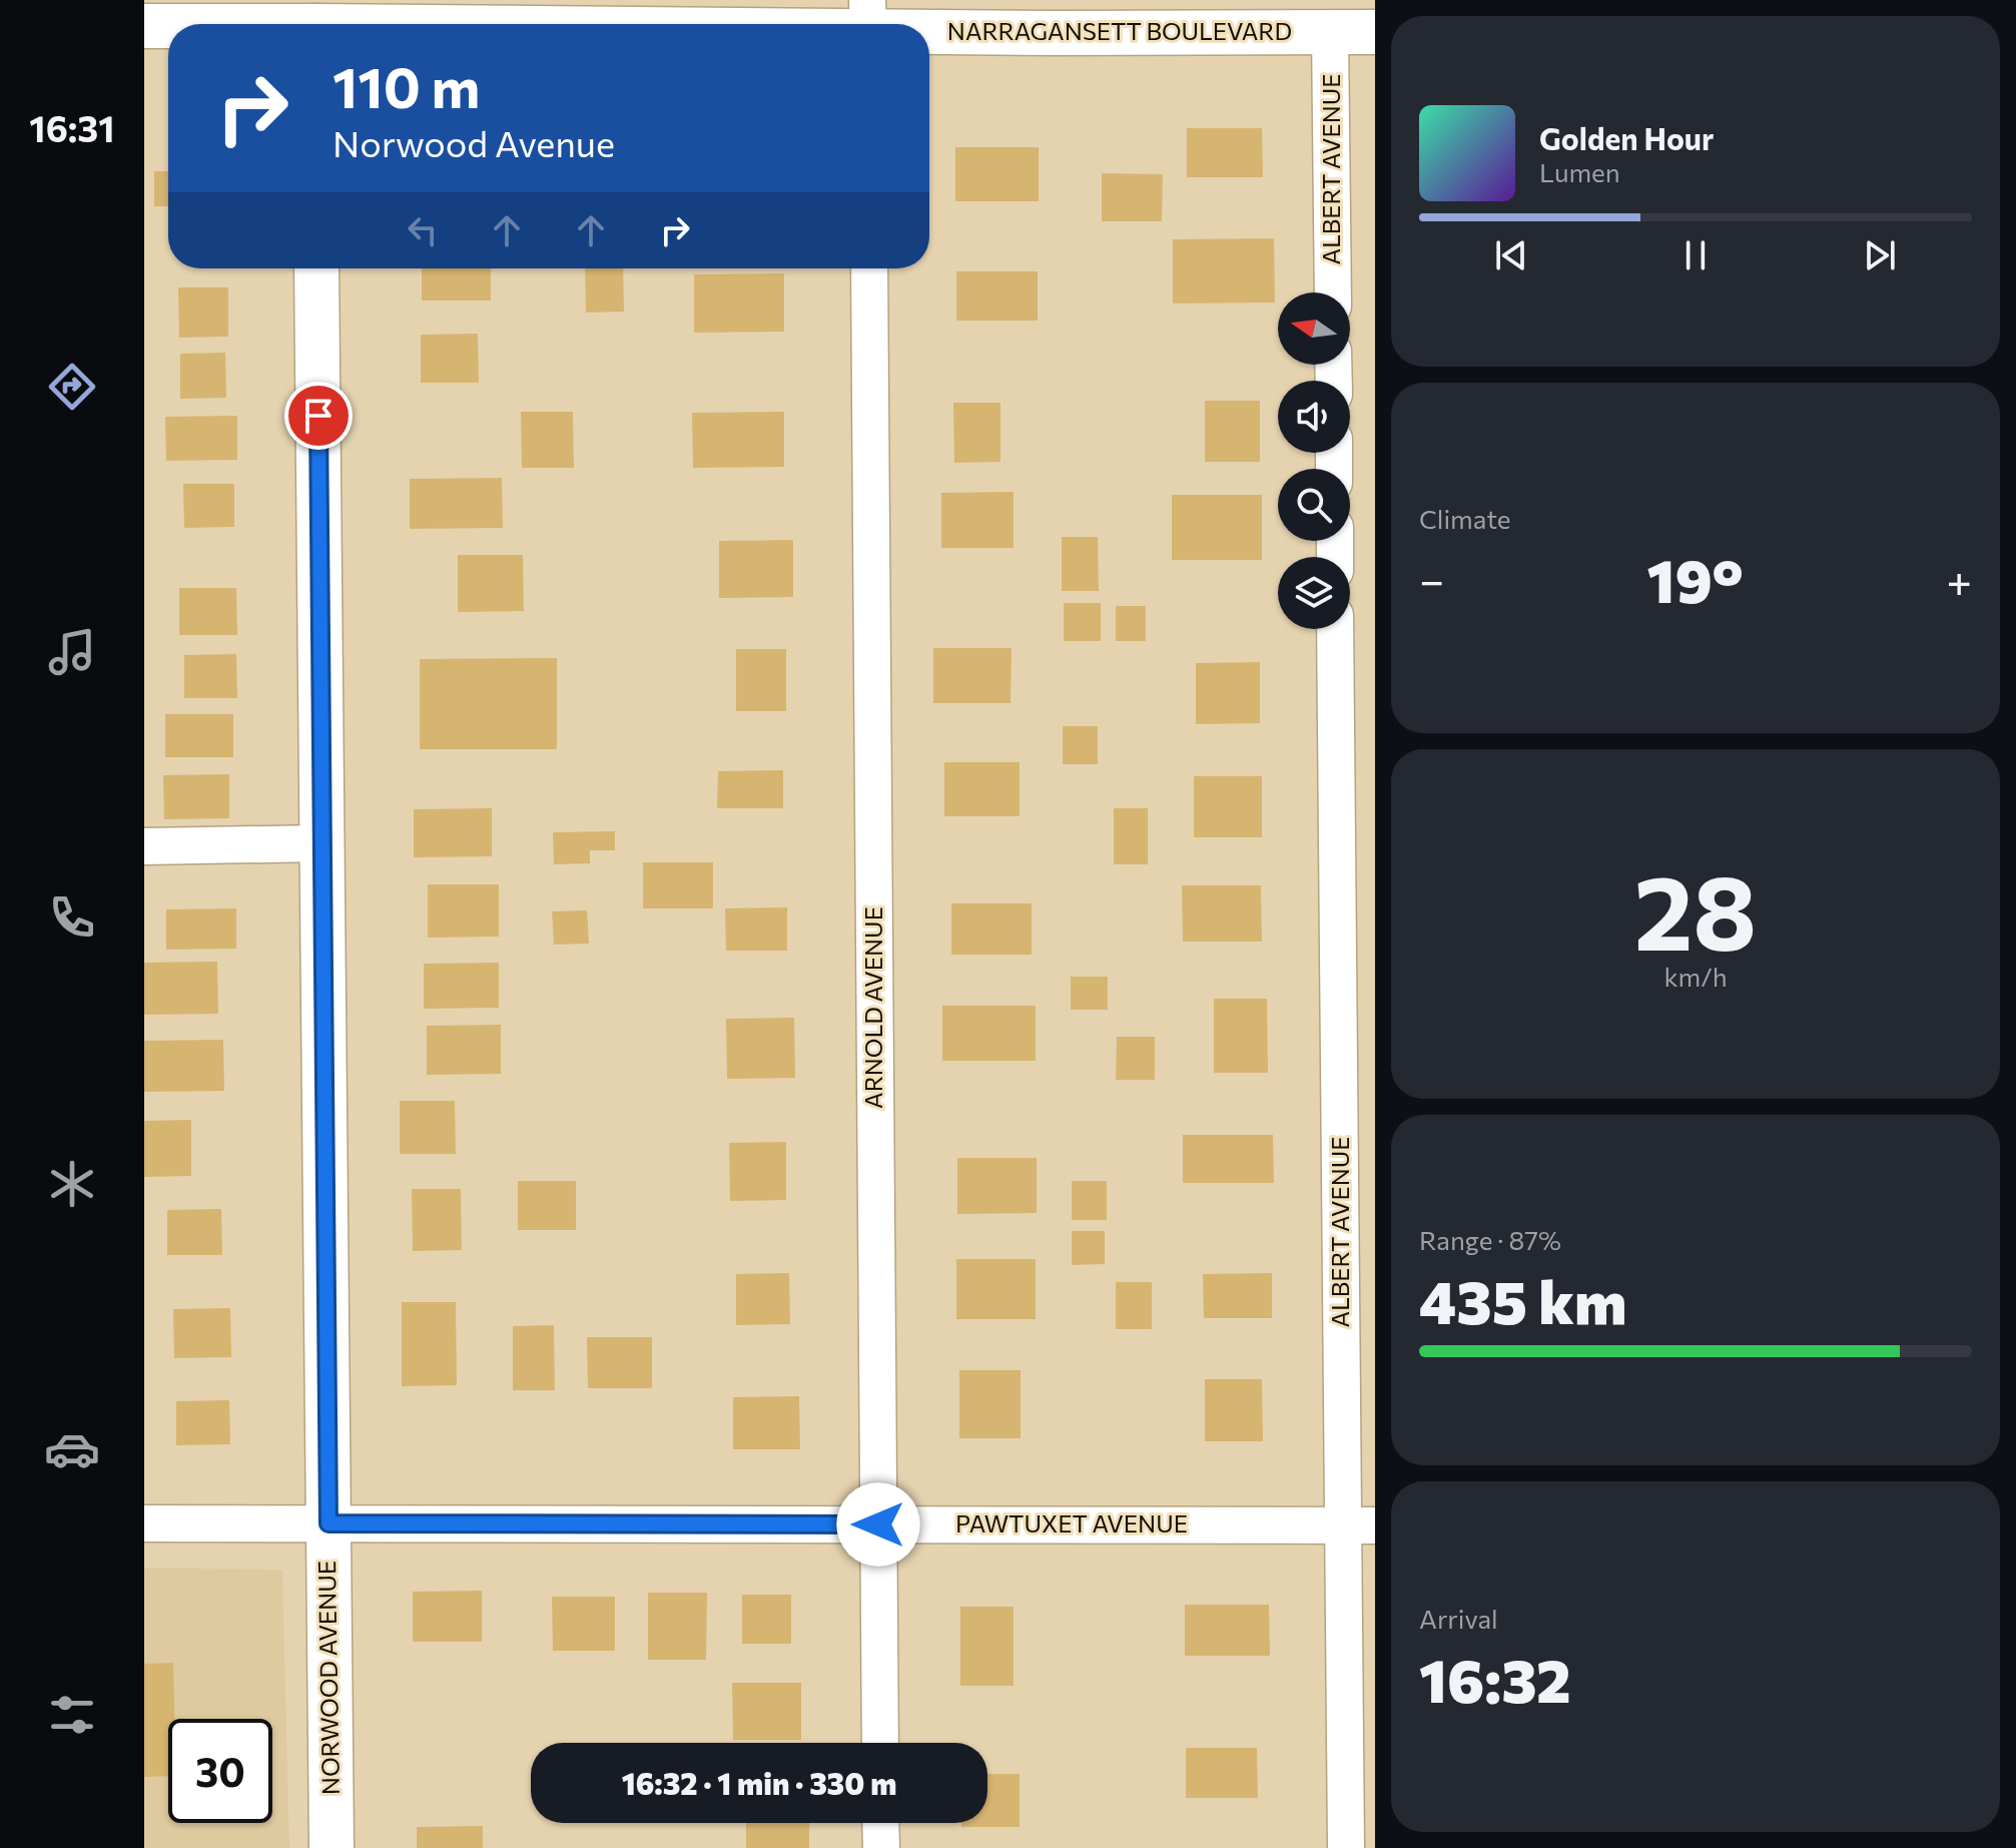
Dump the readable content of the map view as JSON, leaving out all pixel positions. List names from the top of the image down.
{
  "streets": {
    "main road": ["NARRAGANSETT BOULEVARD", "NORWOOD AVENUE"],
    "street": ["ALBERT AVENUE", "ARNOLD AVENUE", "PAWTUXET AVENUE"]
  },
  "crossings": [
    ["NARRAGANSETT BOULEVARD", "ALBERT AVENUE"],
    ["ALBERT AVENUE", "PAWTUXET AVENUE"],
    ["ARNOLD AVENUE", "PAWTUXET AVENUE"],
    ["PAWTUXET AVENUE", "NORWOOD AVENUE"]
  ],
  "north": "left",
  "page": {
    "tabs": "16:31",
    "turn": ["110 m", "Norwood Avenue"],
    "song": ["Golden Hour", "Lumen"],
    "tile": [
      "Climate",
      ["28", "km/h"],
      ["Range · 87%", "435 km"],
      ["Arrival", "16:32"]
    ],
    "heat": ["−", "19°", "+"],
    "limit": "30",
    "trip": "16:32 · 1 min · 330 m"
  }
}
